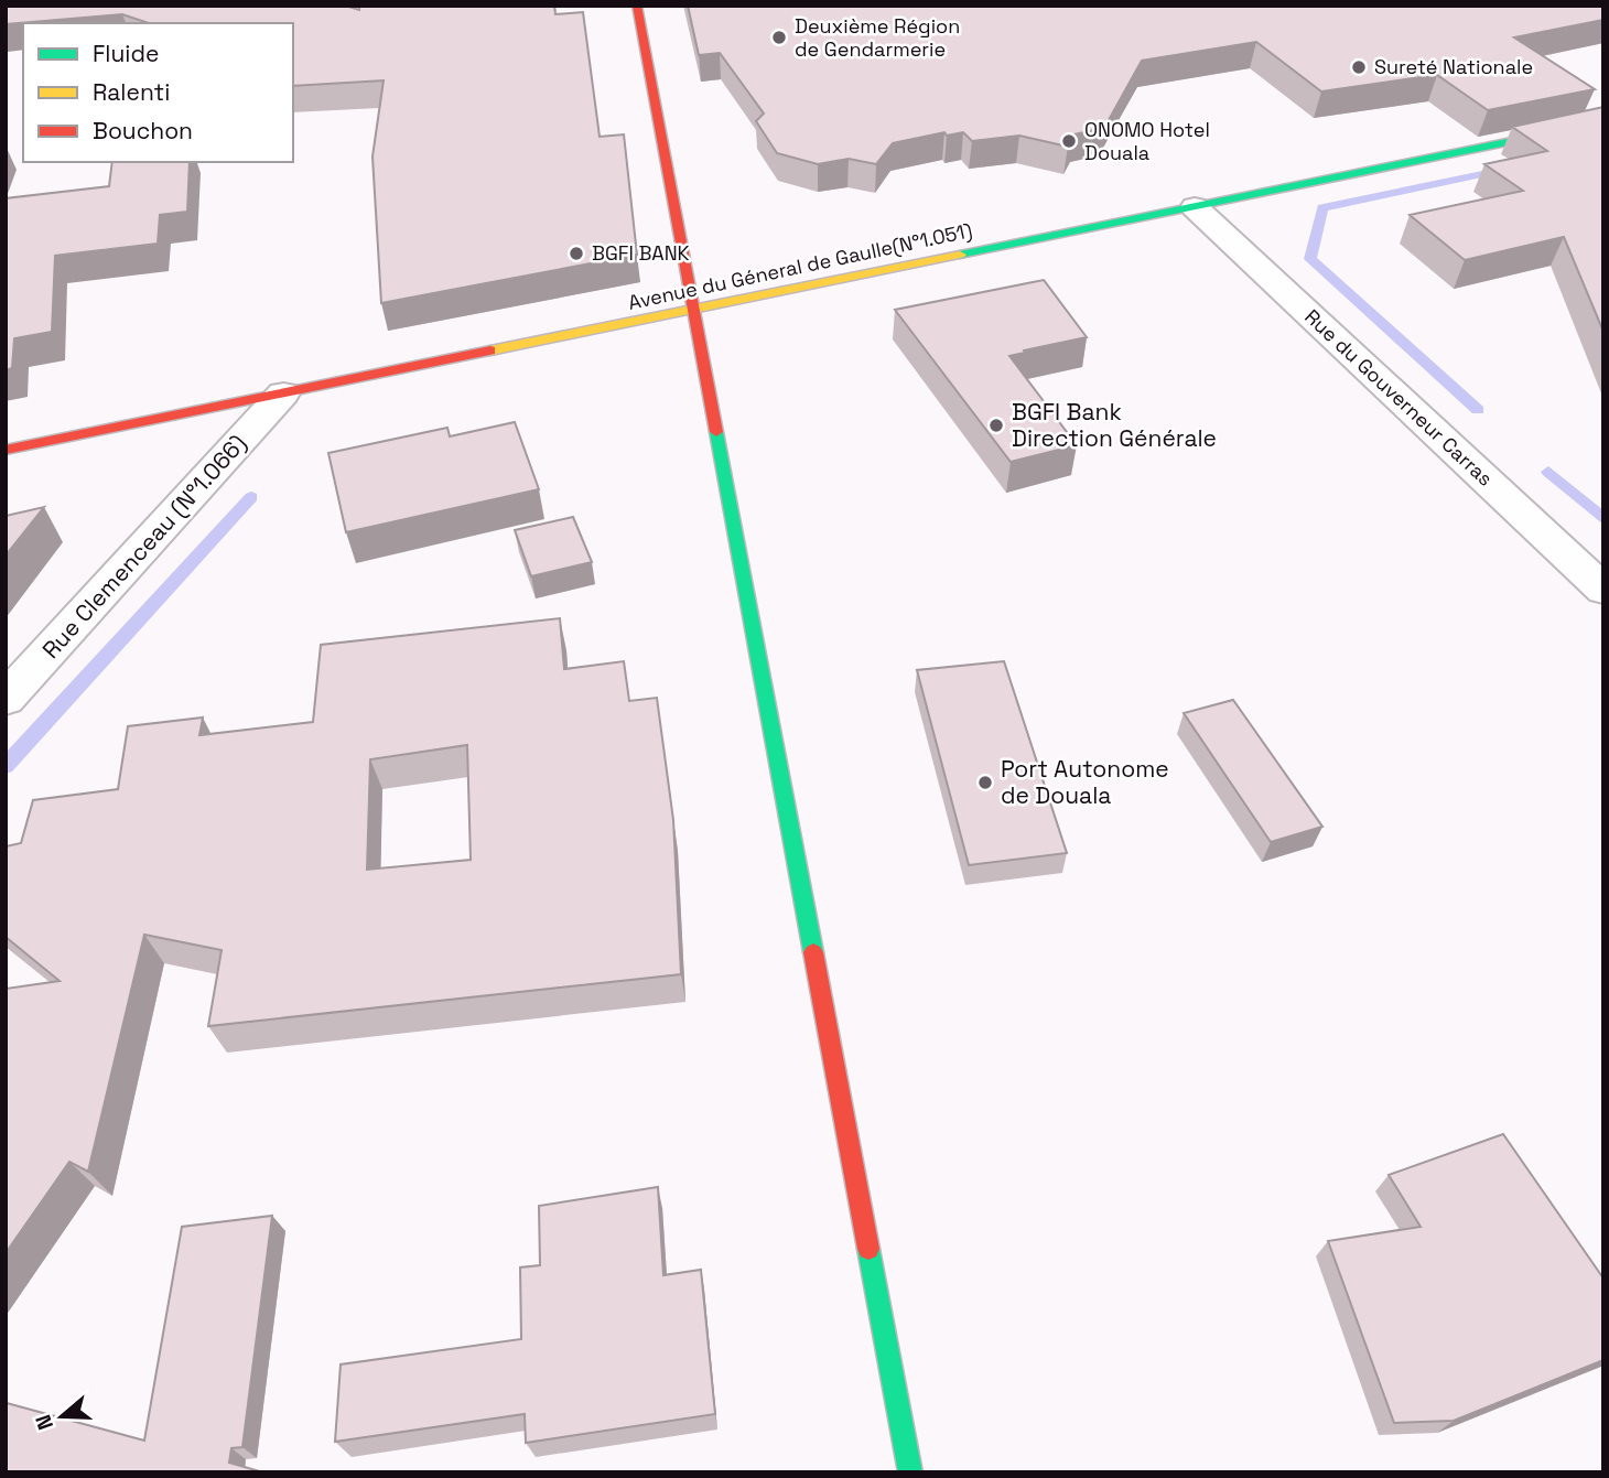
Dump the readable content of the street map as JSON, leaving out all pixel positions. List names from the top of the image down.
{
  "streets": {
    "street": ["Avenue du Géneral de Gaulle(N°1.051)", "Rue du Gouverneur Carras", "Rue Clemenceau (N°1.066)"]
  },
  "crossings": [
    ["Avenue du Géneral de Gaulle(N°1.051)", "Rue du Gouverneur Carras"],
    ["Avenue du Géneral de Gaulle(N°1.051)", "Rue Clemenceau (N°1.066)"]
  ],
  "places": [
    "Deuxième Région de Gendarmerie",
    "Sureté Nationale",
    "ONOMO Hotel Douala",
    "BGFI BANK",
    "BGFI Bank Direction Générale",
    "Port Autonome de Douala"
  ],
  "legend": ["Fluide", "Ralenti", "Bouchon"],
  "north": "left"
}
